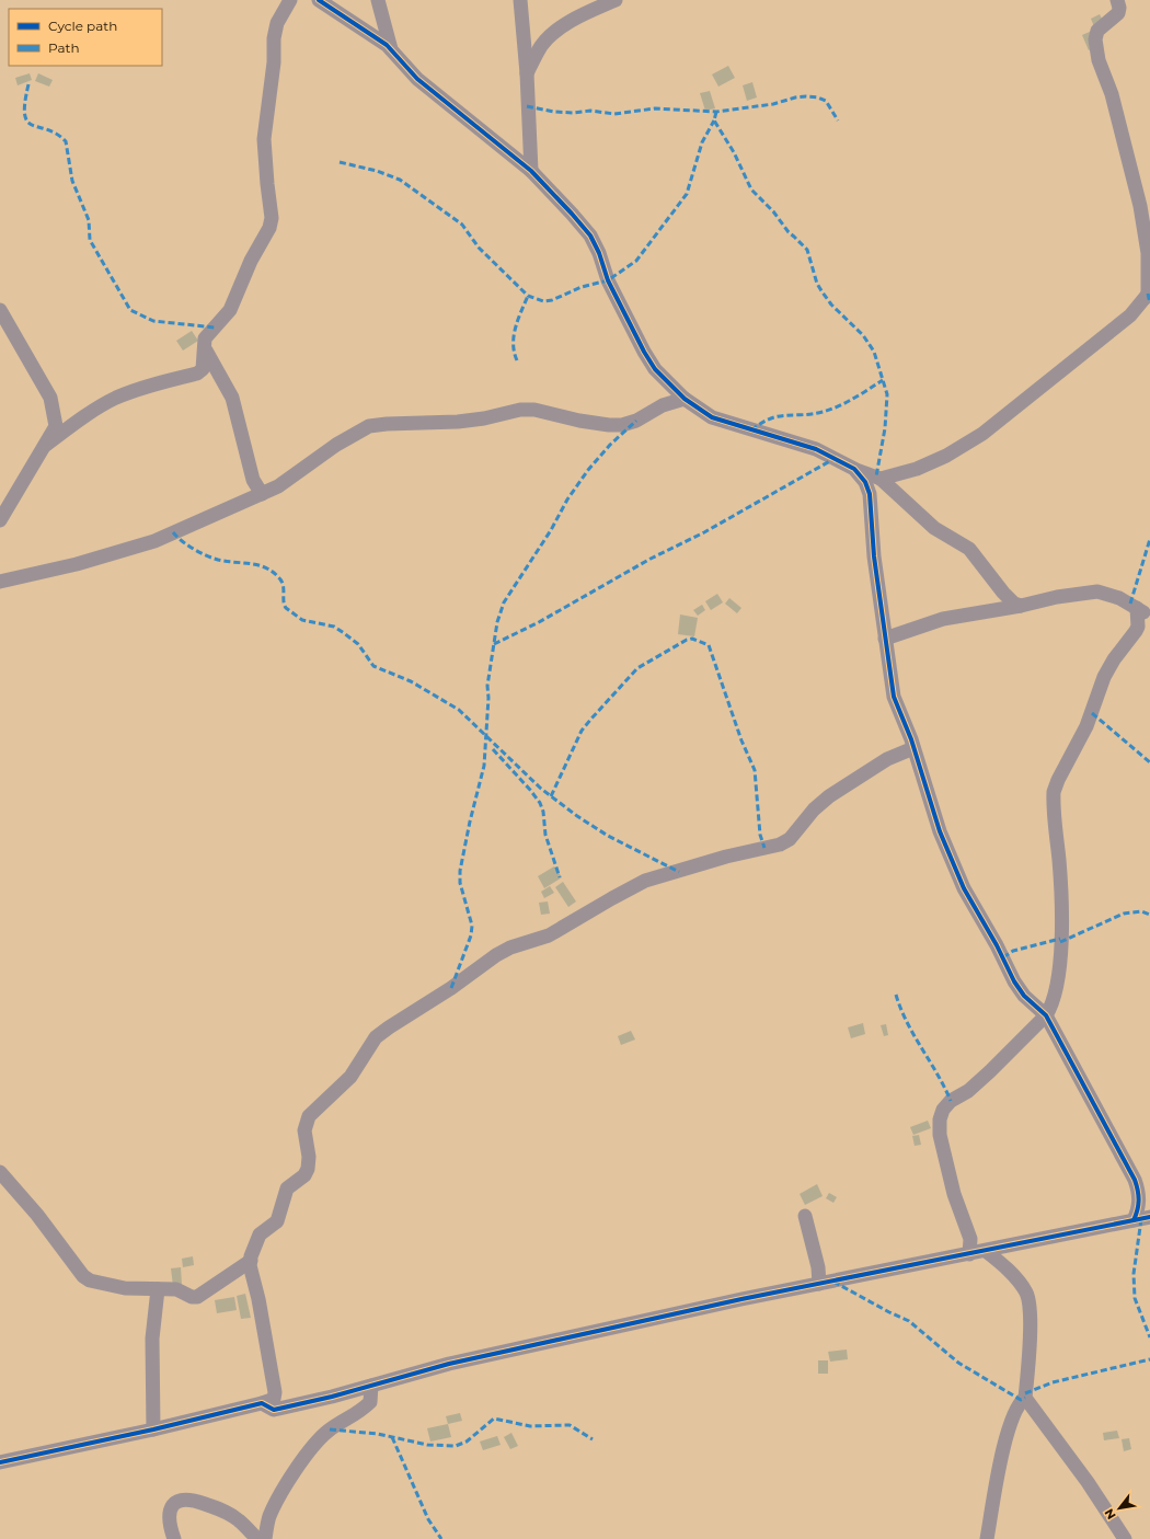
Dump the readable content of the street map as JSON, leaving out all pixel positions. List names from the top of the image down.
{
  "legend": ["Cycle path", "Path"],
  "north": "bottom left"
}
